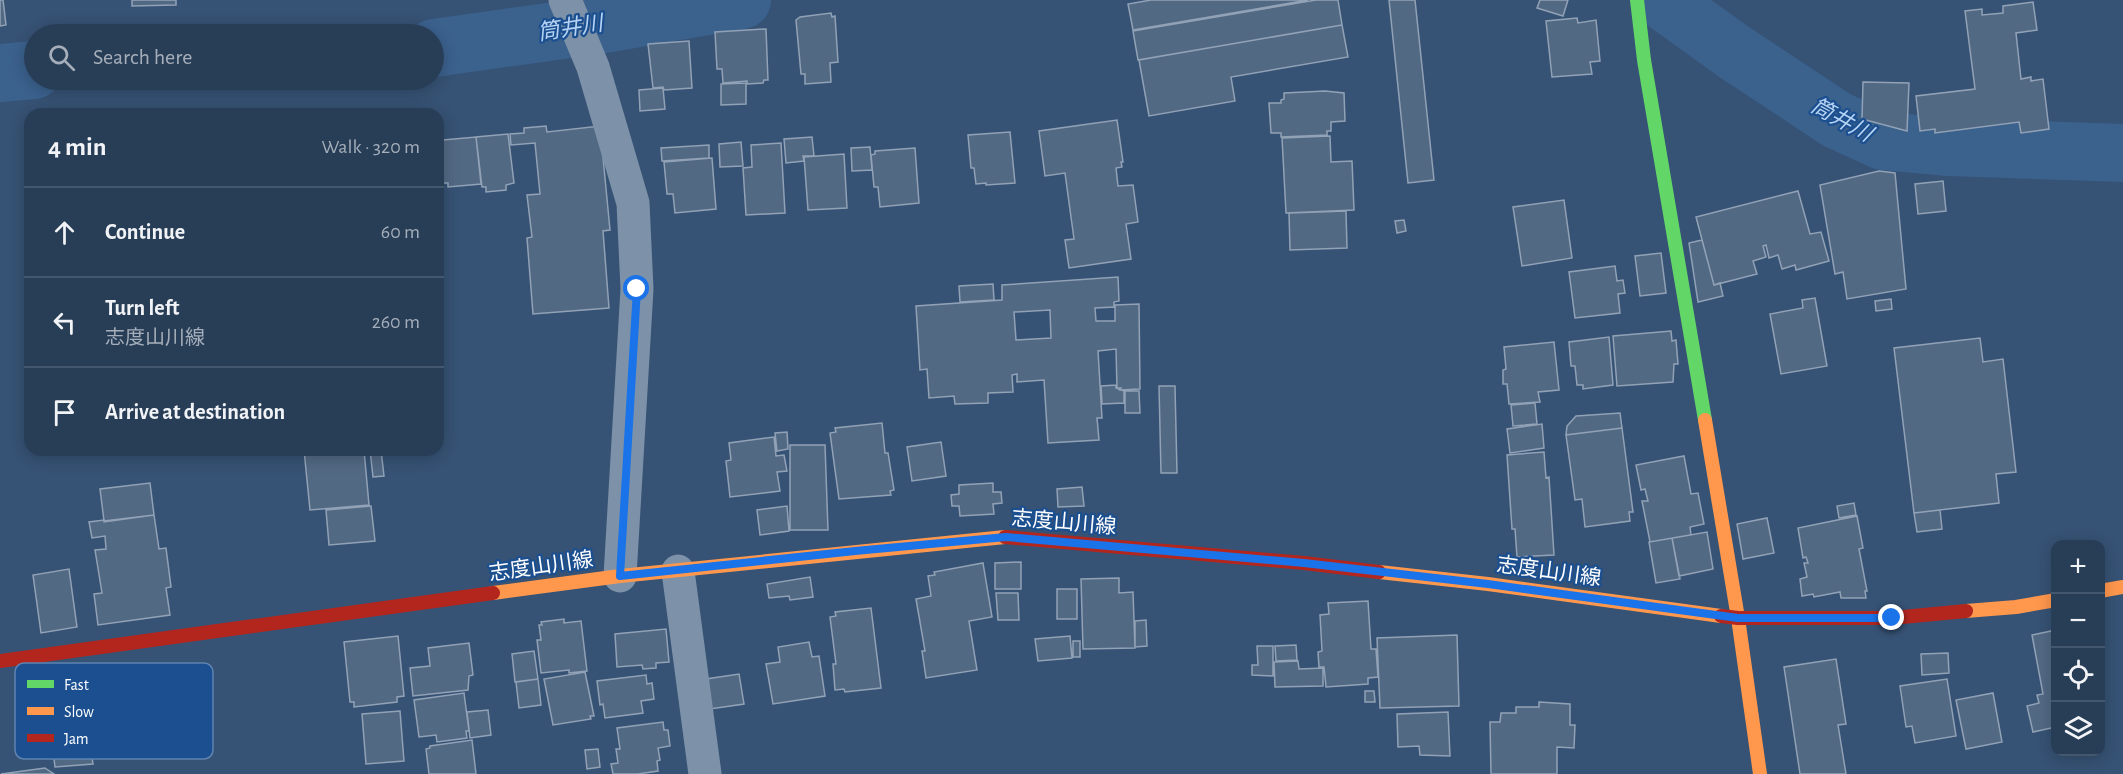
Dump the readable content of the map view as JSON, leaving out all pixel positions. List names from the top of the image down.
{
  "streets": {
    "main road": ["志度山川線"]
  },
  "water": ["筒井川"],
  "legend": ["Fast", "Slow", "Jam"],
  "page": {
    "search": "Search here",
    "heading": ["4 min", "Walk · 320 m"],
    "list": [
      ["Continue", "60 m"],
      ["Turn left", "志度山川線", "260 m"],
      "Arrive at destination"
    ],
    "map_buttons": ["+", "−"]
  }
}
